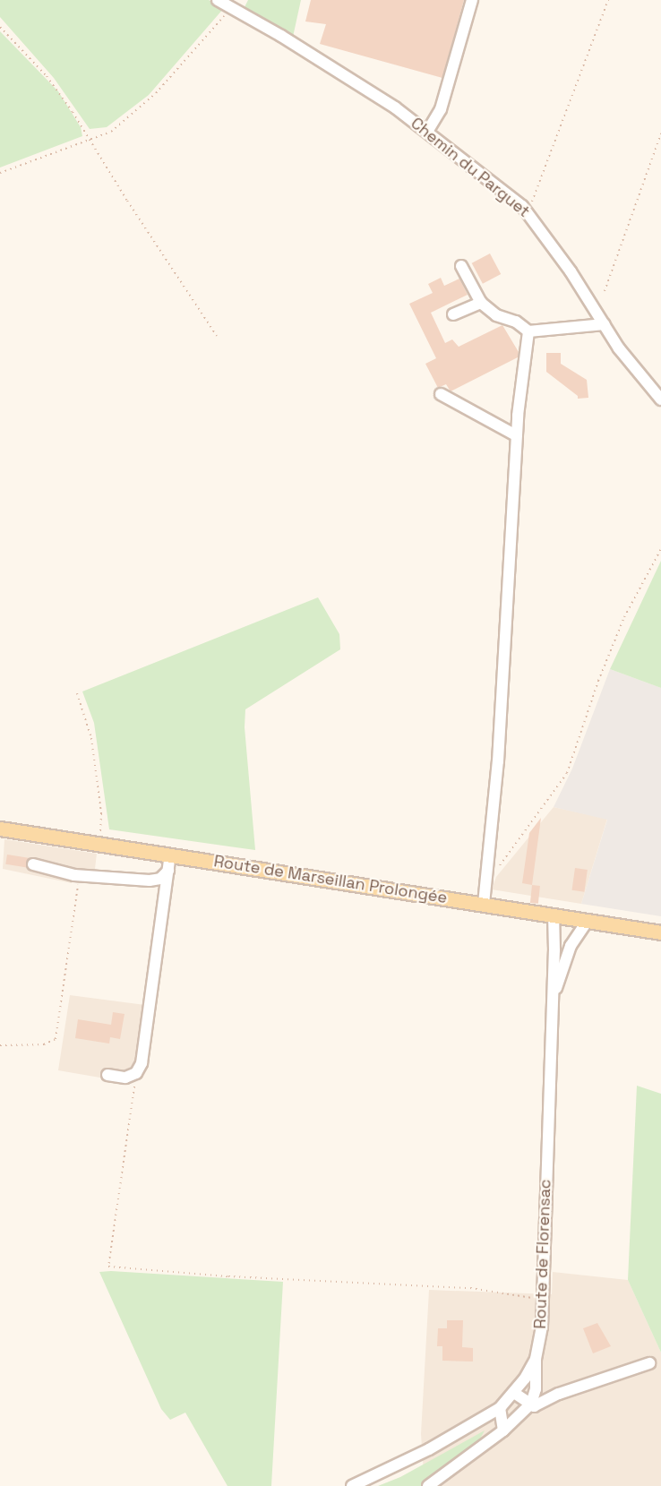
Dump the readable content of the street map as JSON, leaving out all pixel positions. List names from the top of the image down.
{
  "streets": {
    "main road": ["Route de Marseillan Prolongée"],
    "street": ["Chemin du Parguet", "Route de Florensac"]
  },
  "crossings": [
    ["Route de Marseillan Prolongée", "Route de Florensac"]
  ]
}
